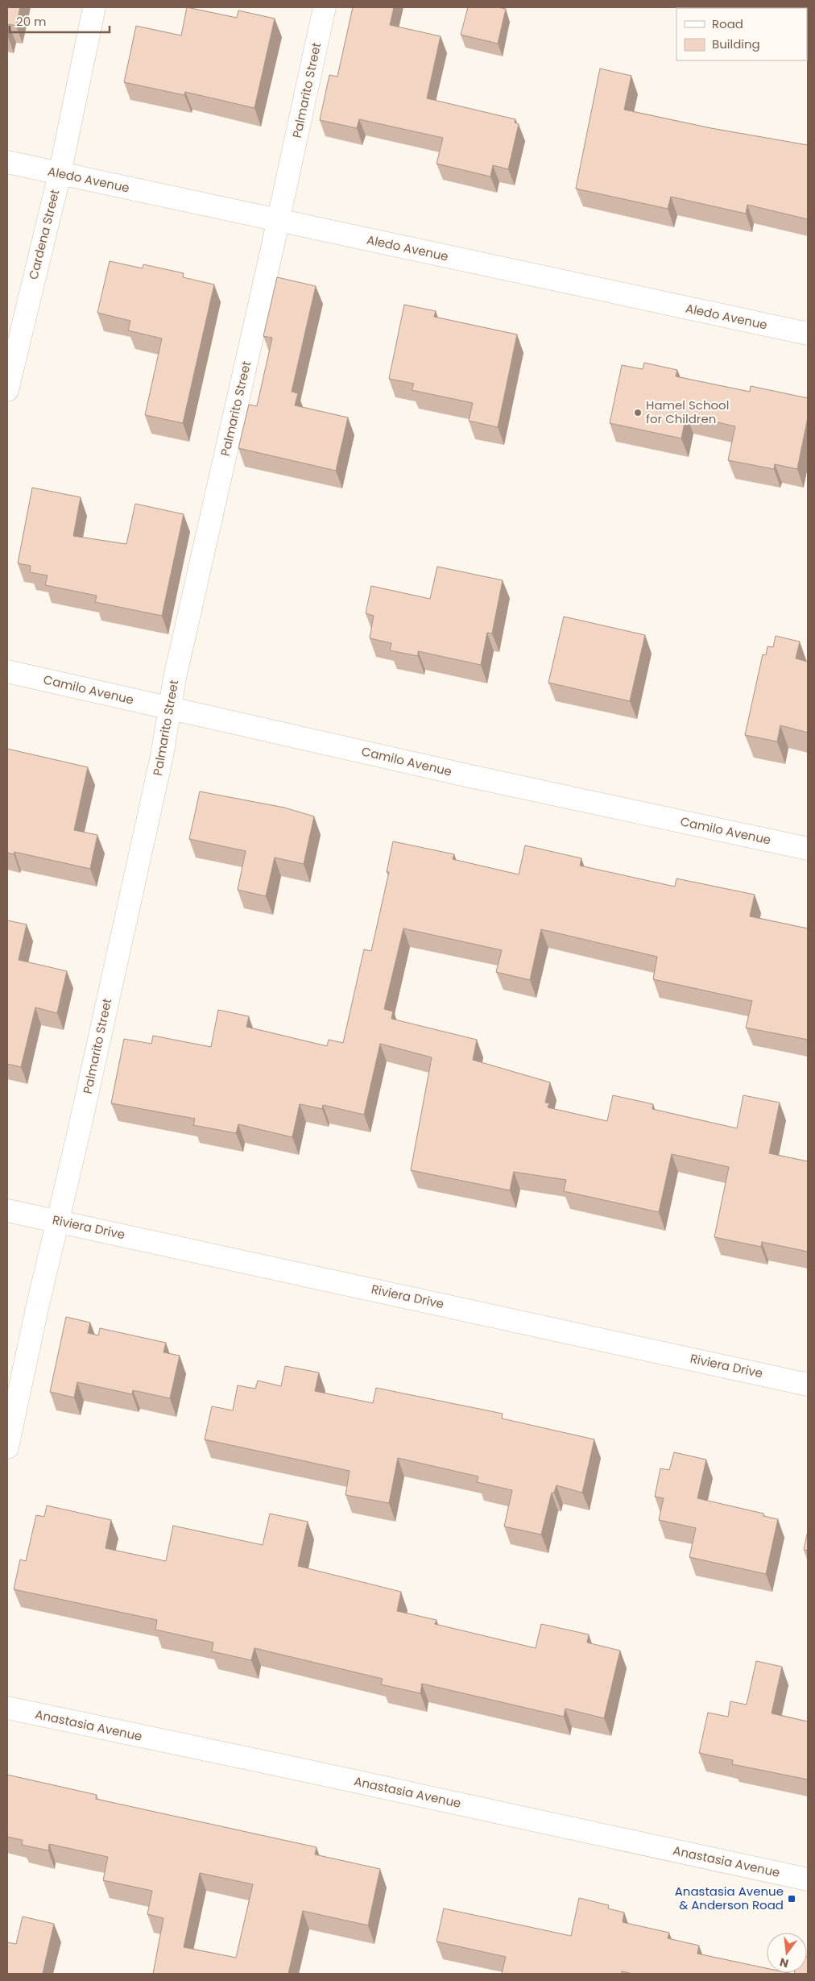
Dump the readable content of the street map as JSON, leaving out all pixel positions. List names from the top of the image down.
{
  "streets": {
    "street": [
      "Palmarito Street",
      "Aledo Avenue",
      "Cardena Street",
      "Camilo Avenue",
      "Riviera Drive",
      "Anastasia Avenue"
    ]
  },
  "crossings": [
    ["Palmarito Street", "Aledo Avenue"],
    ["Palmarito Street", "Camilo Avenue"],
    ["Palmarito Street", "Riviera Drive"],
    ["Aledo Avenue", "Cardena Street"]
  ],
  "places": {
    "other": ["Hamel School for Children"],
    "transit": ["Anastasia Avenue & Anderson Road"]
  },
  "legend": ["Road", "Building"],
  "scale_bar": "20 m",
  "north": "bottom"
}
